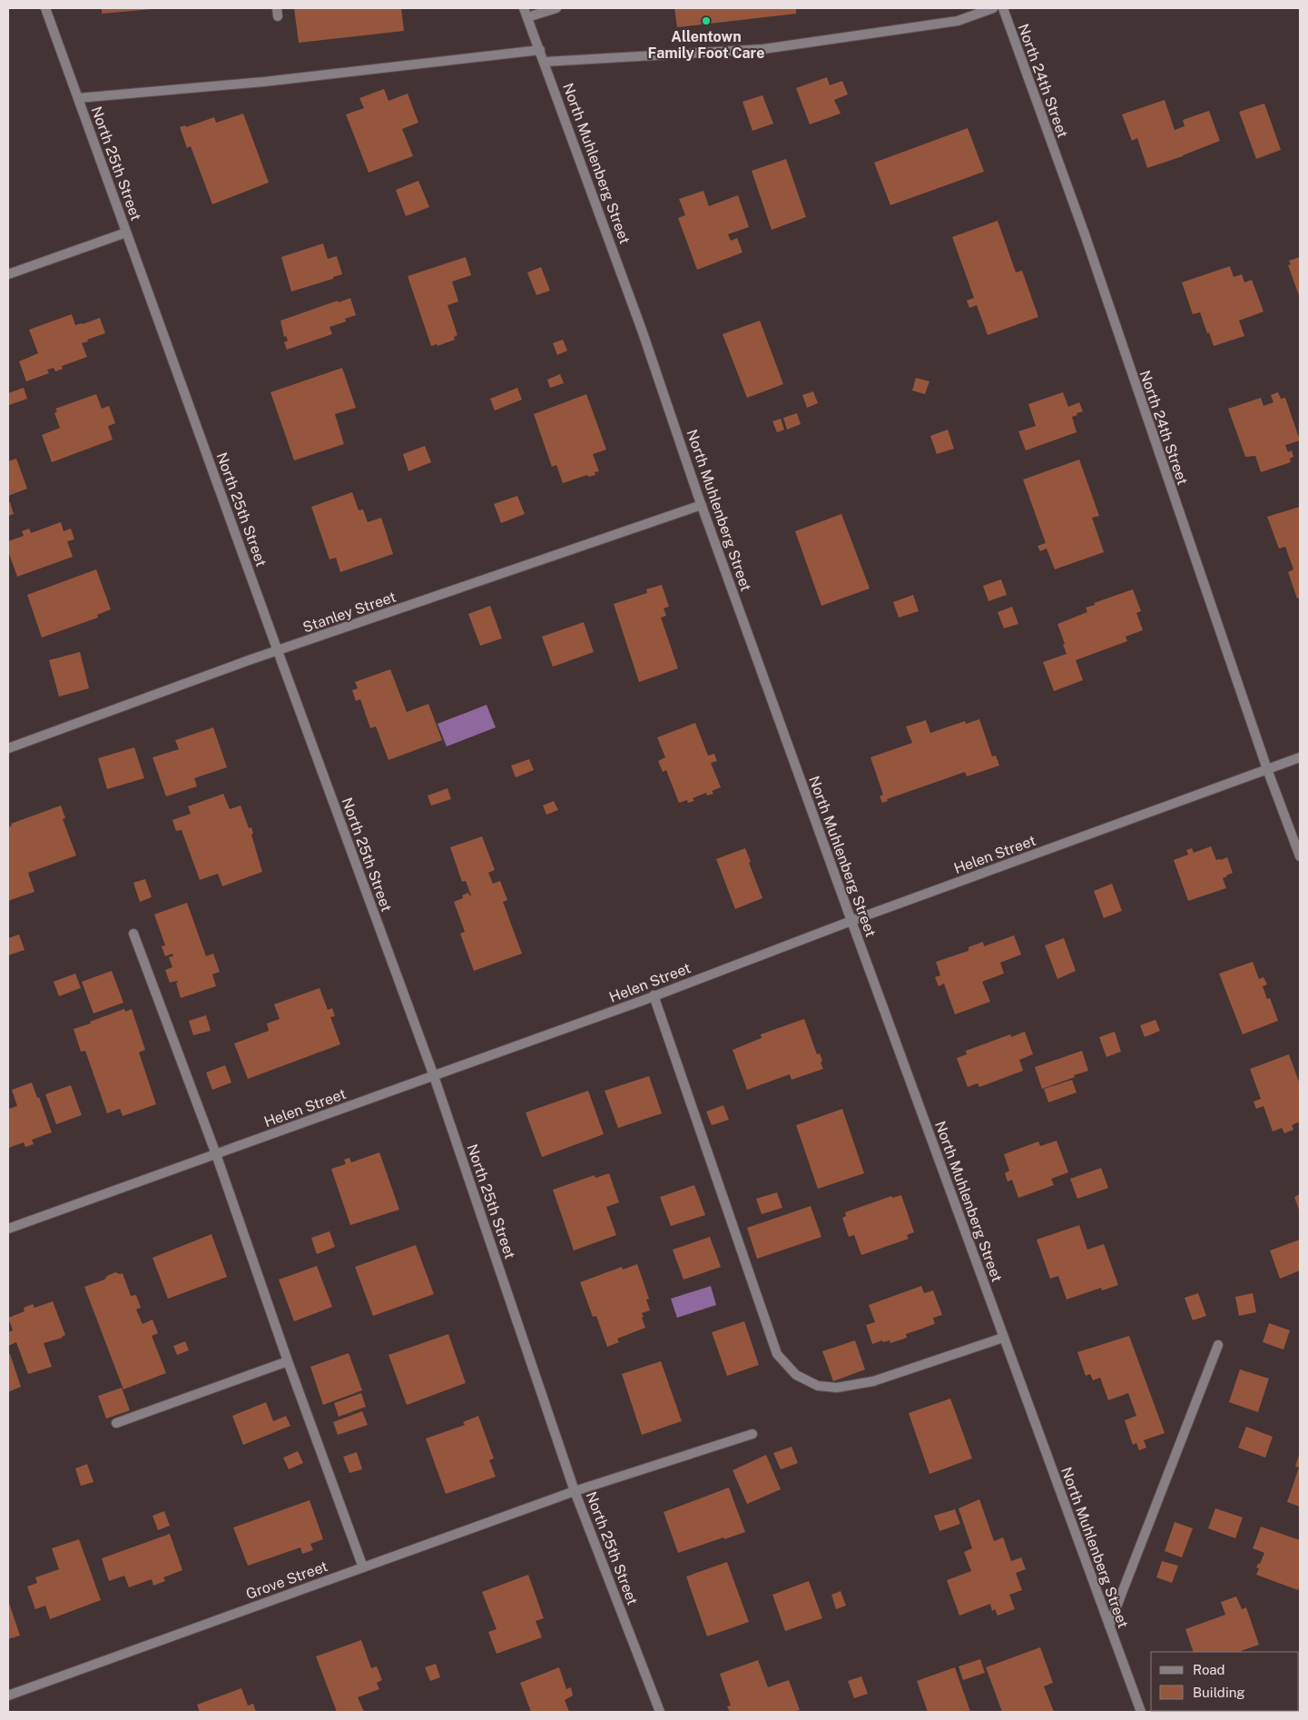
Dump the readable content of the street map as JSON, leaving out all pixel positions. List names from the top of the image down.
{
  "streets": {
    "street": [
      "North 24th Street",
      "North 25th Street",
      "North Muhlenberg Street",
      "Stanley Street",
      "Helen Street",
      "Grove Street"
    ]
  },
  "crossings": [
    ["North 24th Street", "Helen Street"],
    ["North 25th Street", "Stanley Street"],
    ["North 25th Street", "Helen Street"],
    ["North 25th Street", "Grove Street"],
    ["North Muhlenberg Street", "Stanley Street"],
    ["North Muhlenberg Street", "Helen Street"]
  ],
  "places": ["Allentown Family Foot Care"],
  "legend": ["Road", "Building"]
}
